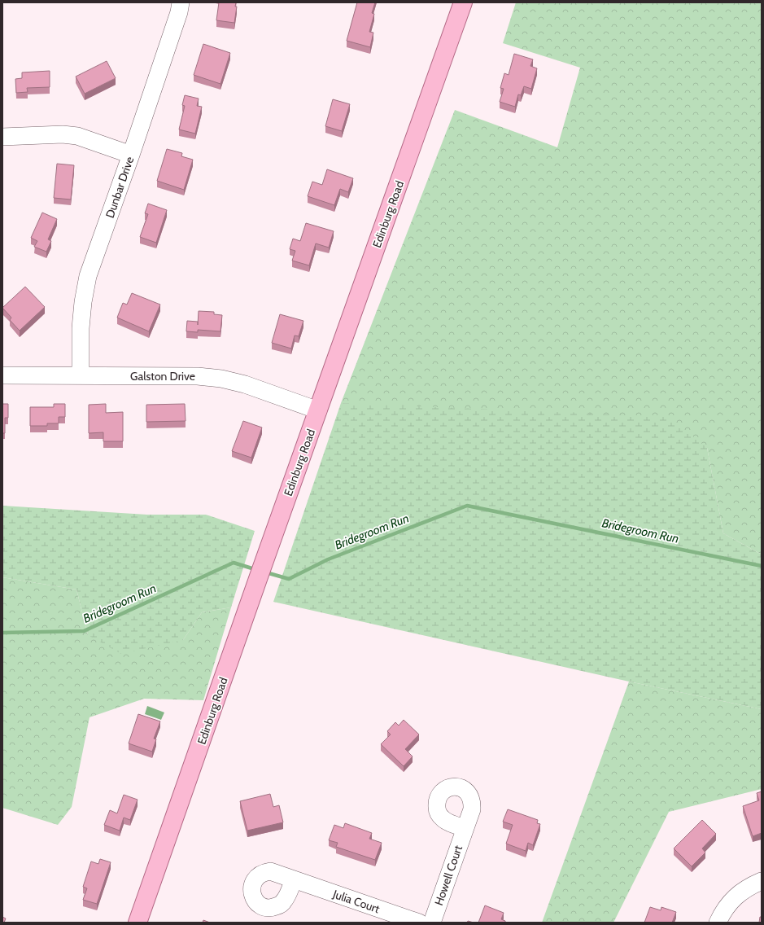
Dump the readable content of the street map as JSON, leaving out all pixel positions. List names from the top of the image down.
{
  "streets": {
    "main road": ["Edinburg Road"],
    "street": [
      "Dunbar Drive",
      "Galston Drive",
      "Howell Court",
      "Julia Court"
    ]
  },
  "crossings": [
    ["Dunbar Drive", "Galston Drive"],
    ["Edinburg Road", "Galston Drive"]
  ],
  "water": ["Bridegroom Run"]
}
